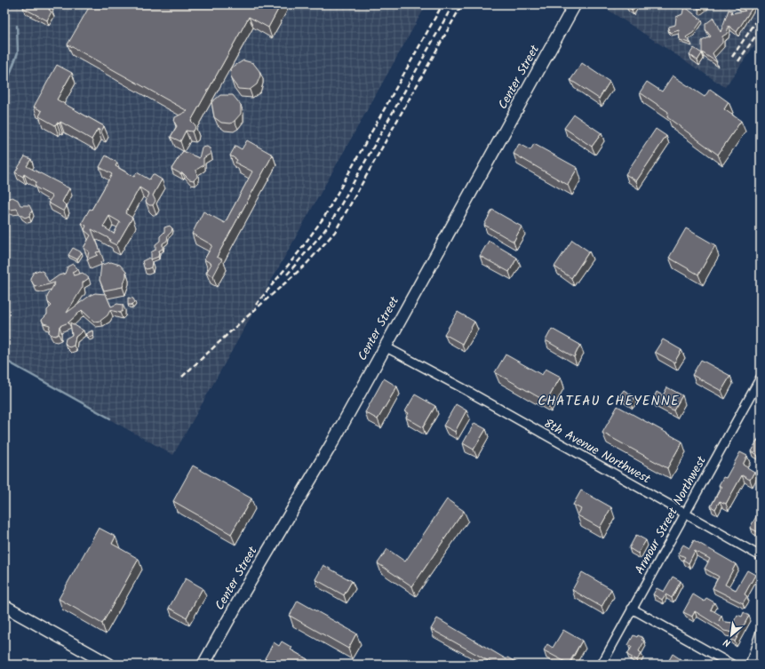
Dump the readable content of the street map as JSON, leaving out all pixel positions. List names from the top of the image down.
{
  "streets": {
    "main road": ["Center Street"],
    "street": ["8th Avenue Northwest", "Armour Street Northwest"]
  },
  "crossings": [
    ["Center Street", "8th Avenue Northwest"],
    ["8th Avenue Northwest", "Armour Street Northwest"]
  ],
  "districts": ["CHATEAU CHEYENNE"],
  "north": "bottom left"
}
